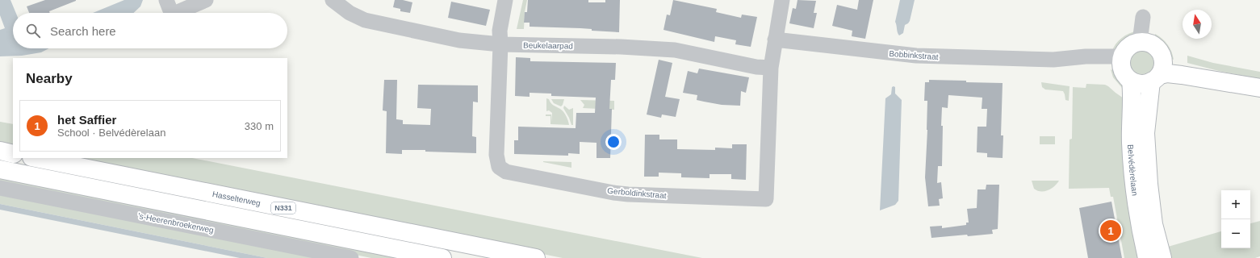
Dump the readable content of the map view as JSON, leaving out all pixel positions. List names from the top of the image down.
{
  "streets": {
    "main road": ["Belvédèrelaan", "Hasselterweg", "N331"],
    "street": [
      "Beukelaarpad",
      "Bobbinkstraat",
      "Gerboldinkstraat",
      "'s-Heerenbroekerweg"
    ]
  },
  "crossings": [
    ["Beukelaarpad", "Gerboldinkstraat"],
    ["Bobbinkstraat", "Belvédèrelaan"],
    ["Bobbinkstraat", "Gerboldinkstraat"]
  ],
  "north": "top",
  "page": {
    "search": "Search here",
    "heading": "Nearby",
    "list": [
      {
        "mark": "1",
        "name": "het Saffier",
        "note": "School · Belvédèrelaan",
        "value": "330 m"
      }
    ],
    "map_buttons": ["+", "−"],
    "pins": "1"
  }
}
